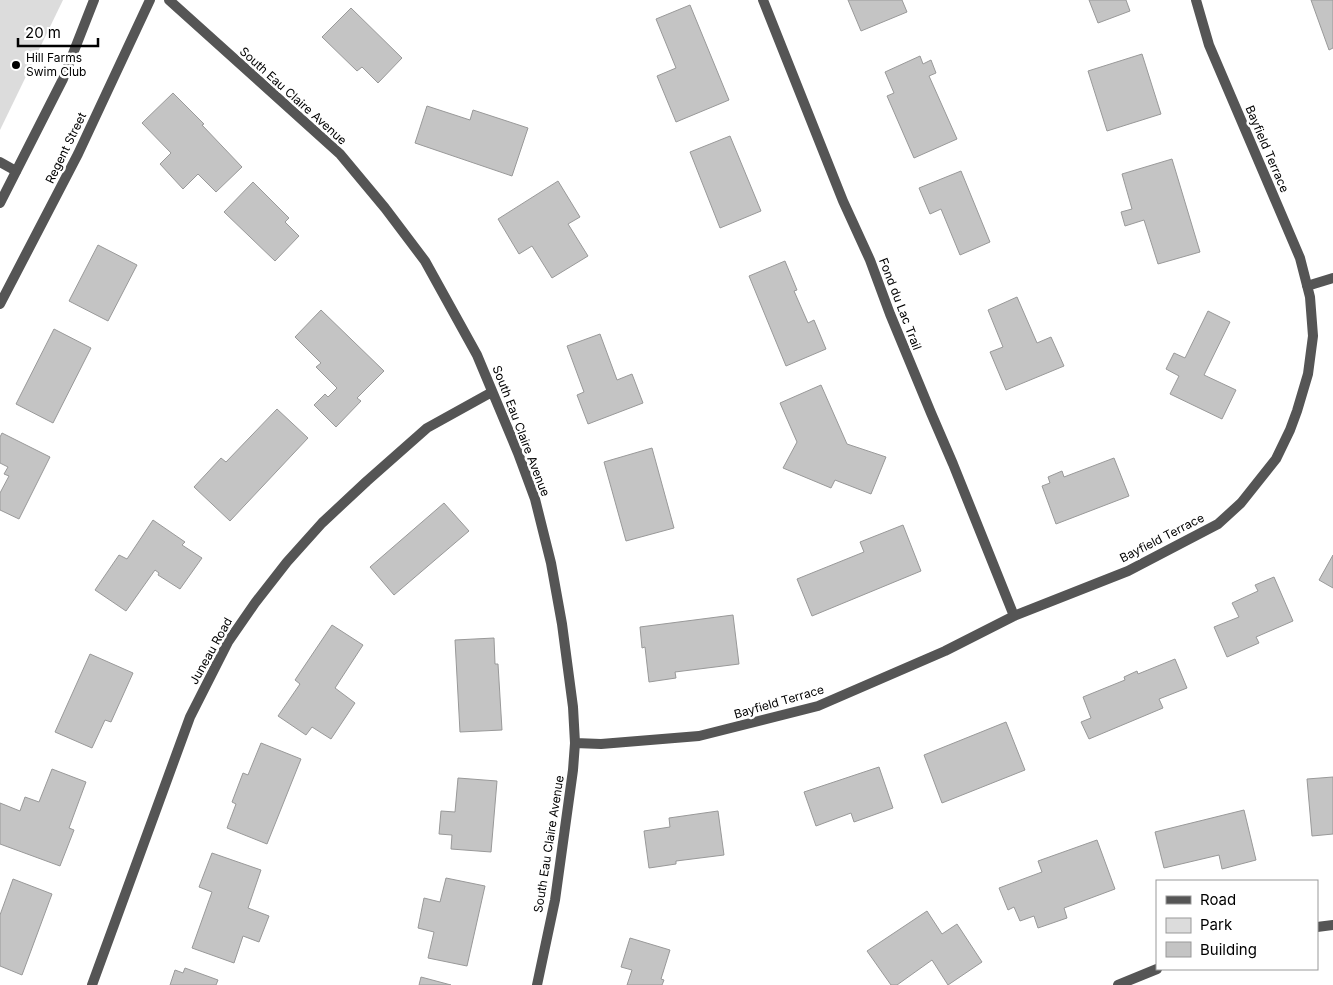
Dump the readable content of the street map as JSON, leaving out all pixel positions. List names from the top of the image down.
{
  "streets": {
    "street": [
      "South Eau Claire Avenue",
      "Regent Street",
      "Bayfield Terrace",
      "Fond du Lac Trail",
      "Juneau Road"
    ]
  },
  "crossings": [
    ["South Eau Claire Avenue", "Bayfield Terrace"],
    ["South Eau Claire Avenue", "Juneau Road"],
    ["Bayfield Terrace", "Fond du Lac Trail"]
  ],
  "places": ["Hill Farms Swim Club"],
  "legend": ["Road", "Park", "Building"],
  "scale_bar": "20 m"
}
